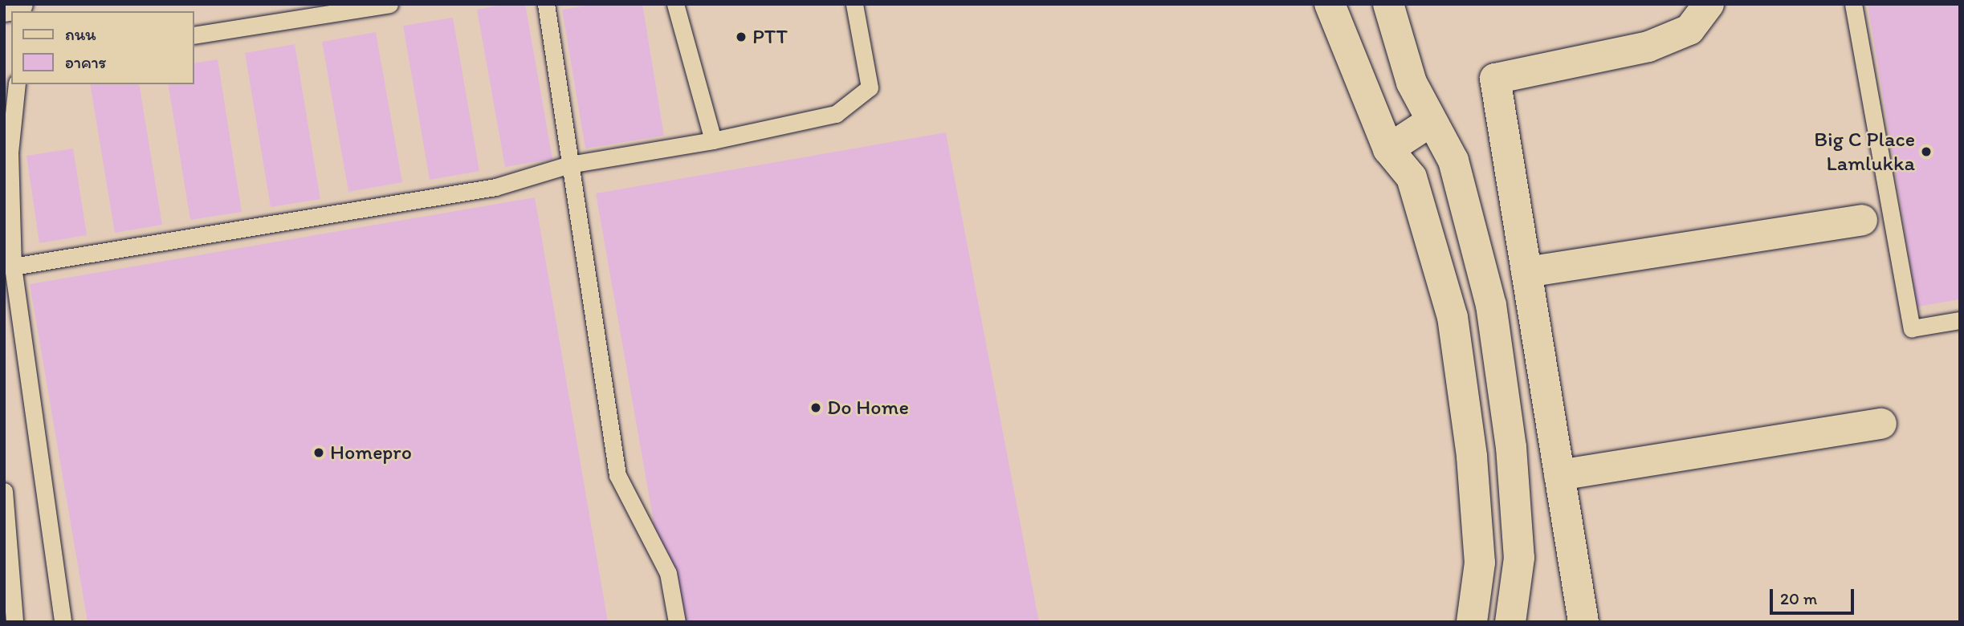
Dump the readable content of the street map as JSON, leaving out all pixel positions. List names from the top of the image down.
{
  "places": [
    "PTT",
    "Big C Place Lamlukka",
    "Do Home",
    "Homepro"
  ],
  "legend": ["ถนน", "อาคาร"],
  "scale_bar": "20 m"
}
